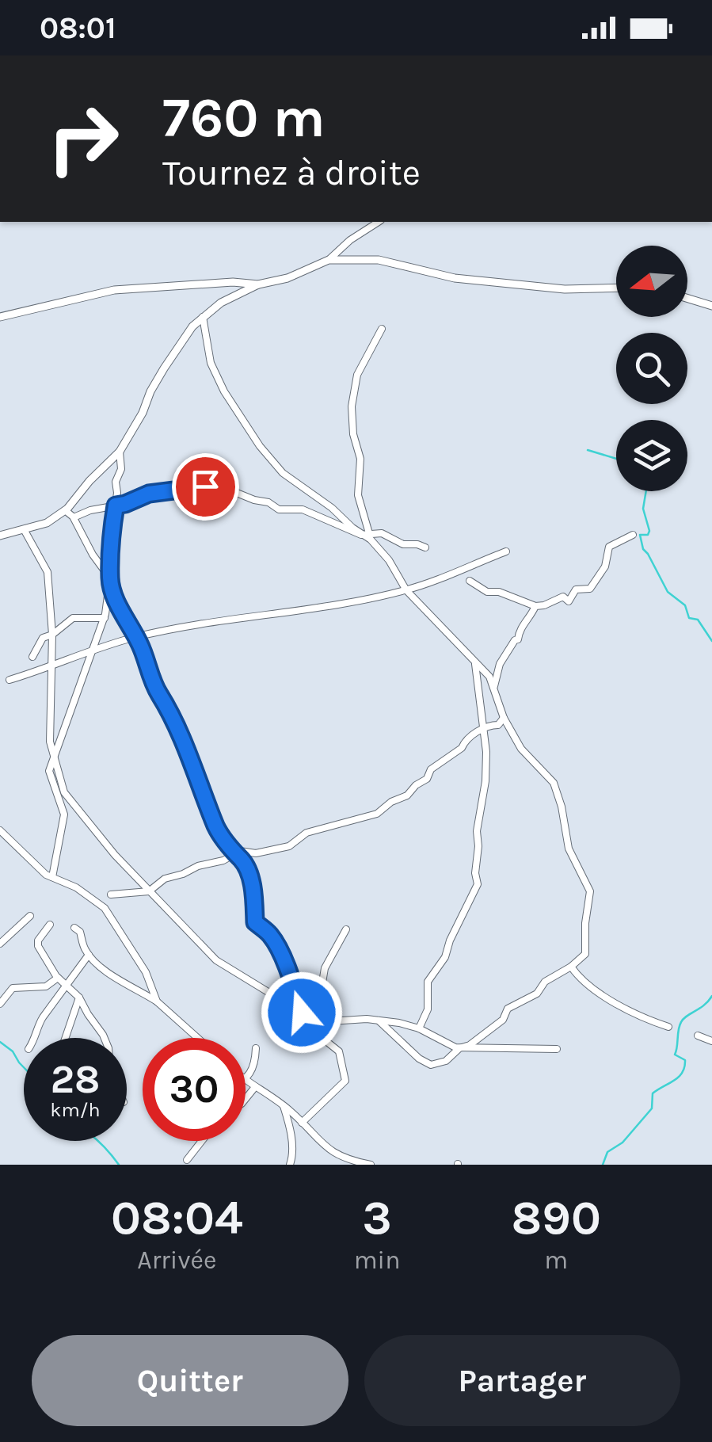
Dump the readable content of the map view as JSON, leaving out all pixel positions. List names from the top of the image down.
{
  "north": "left",
  "page": {
    "status": "08:01",
    "turn": ["760 m", "Tournez à droite"],
    "speed": "28 km/h",
    "limit": "30",
    "eta": [
      "08:04",
      "Arrivée",
      "3",
      "min",
      "890",
      "m"
    ],
    "buttons": ["Quitter", "Partager"]
  }
}
